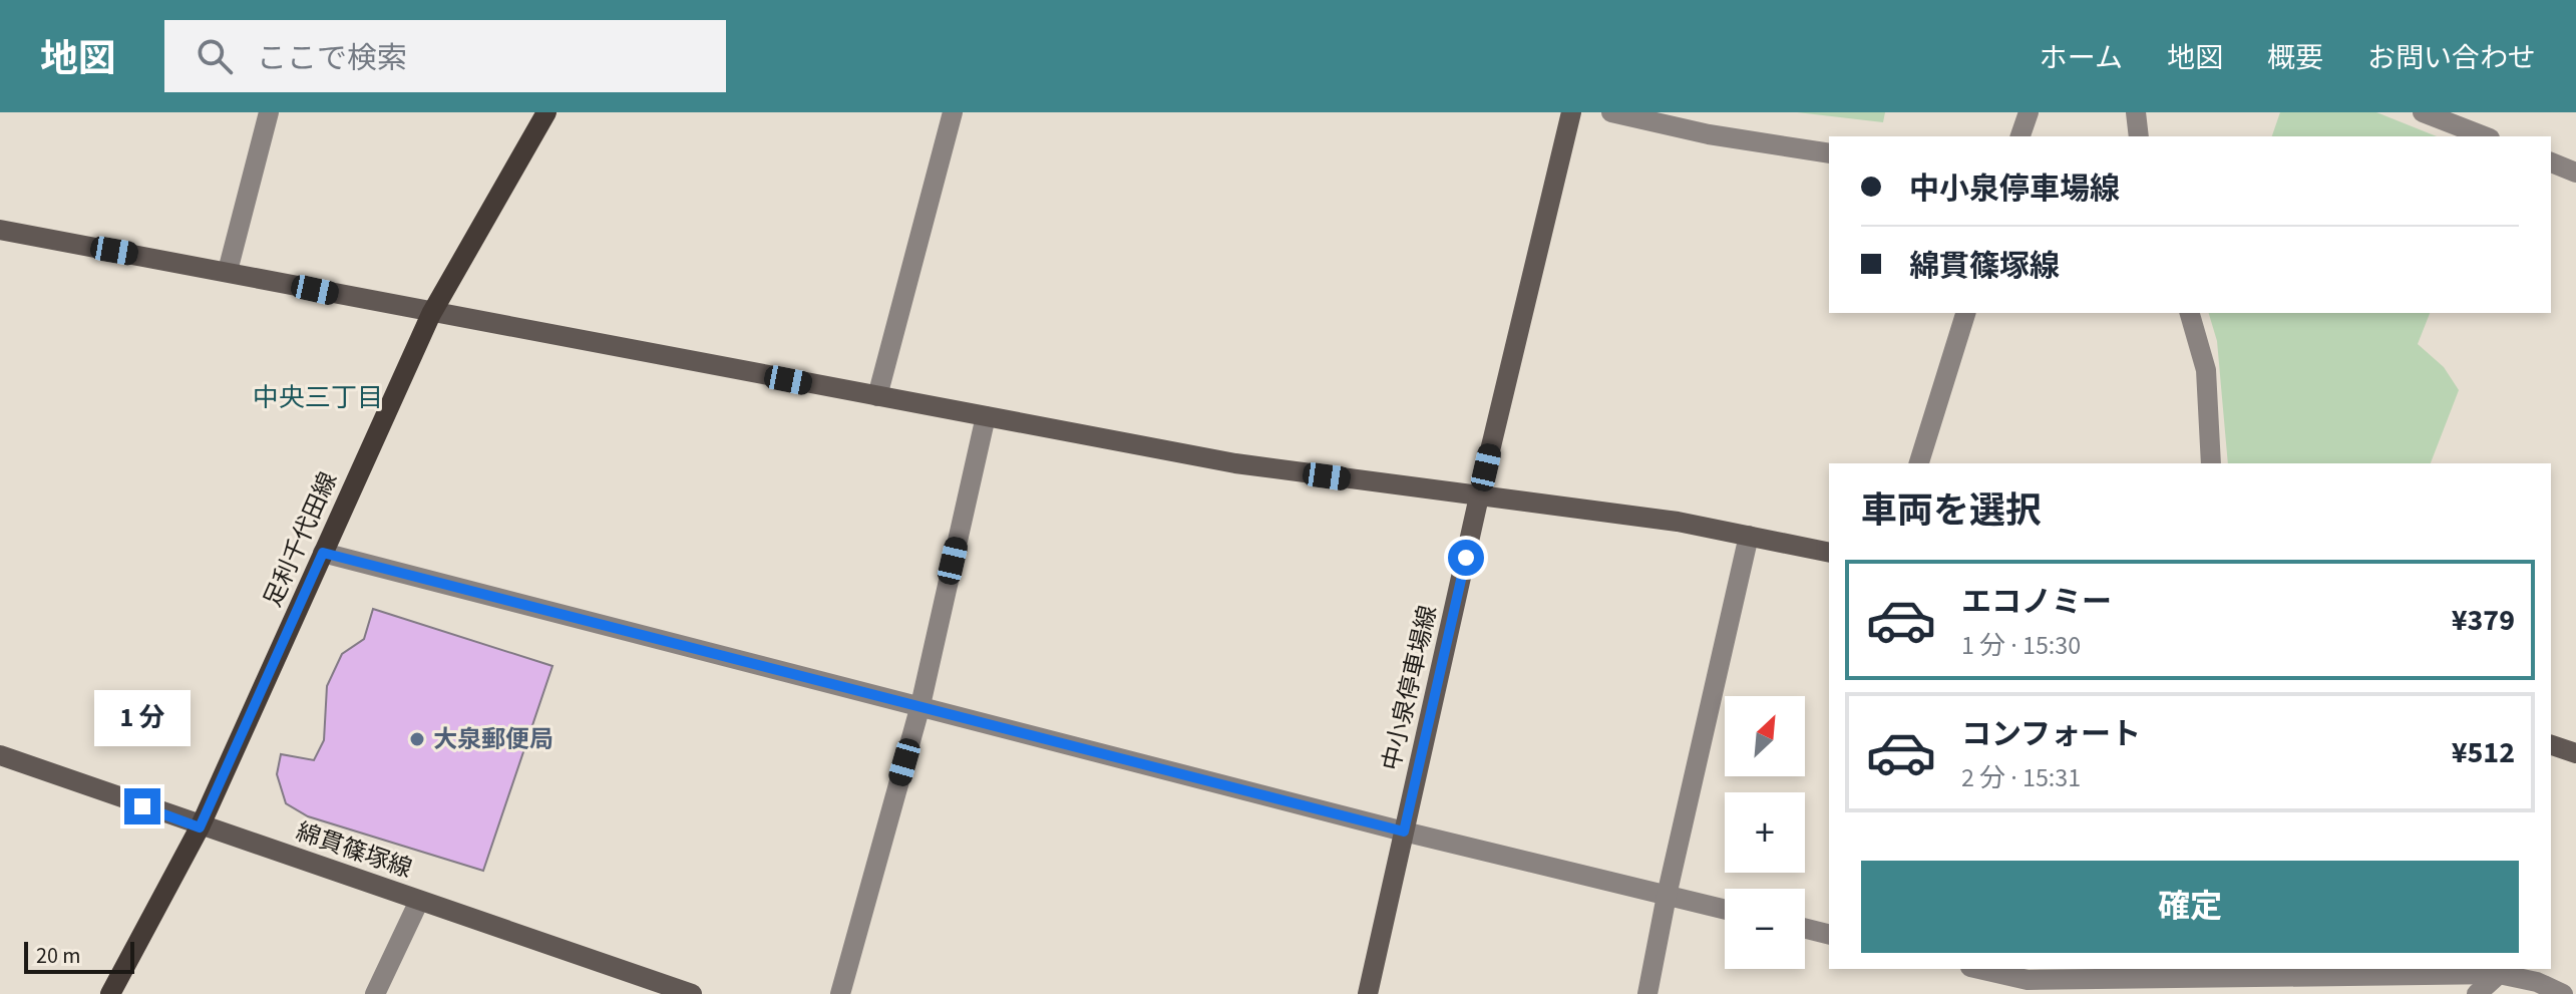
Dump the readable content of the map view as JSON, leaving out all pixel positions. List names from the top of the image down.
{
  "streets": {
    "main road": ["足利千代田線"],
    "street": ["中小泉停車場線", "綿貫篠塚線"]
  },
  "crossings": [
    ["足利千代田線", "綿貫篠塚線"]
  ],
  "districts": ["中央三丁目"],
  "places": ["大泉郵便局"],
  "scale_bar": "20 m",
  "north": "top right",
  "page": {
    "header": "地図",
    "search": "ここで検索",
    "nav": [
      "ホーム",
      "地図",
      "概要",
      "お問い合わせ"
    ],
    "banner": ["中小泉停車場線", "綿貫篠塚線"],
    "heading": "車両を選択",
    "list": [
      {
        "name": "エコノミー",
        "note": "1 分 · 15:30",
        "value": "¥379"
      },
      {
        "name": "コンフォート",
        "note": "2 分 · 15:31",
        "value": "¥512"
      }
    ],
    "bubble": "1 分",
    "map_buttons": ["+", "−"],
    "buttons": "確定",
    "scale": "20 m"
  }
}
